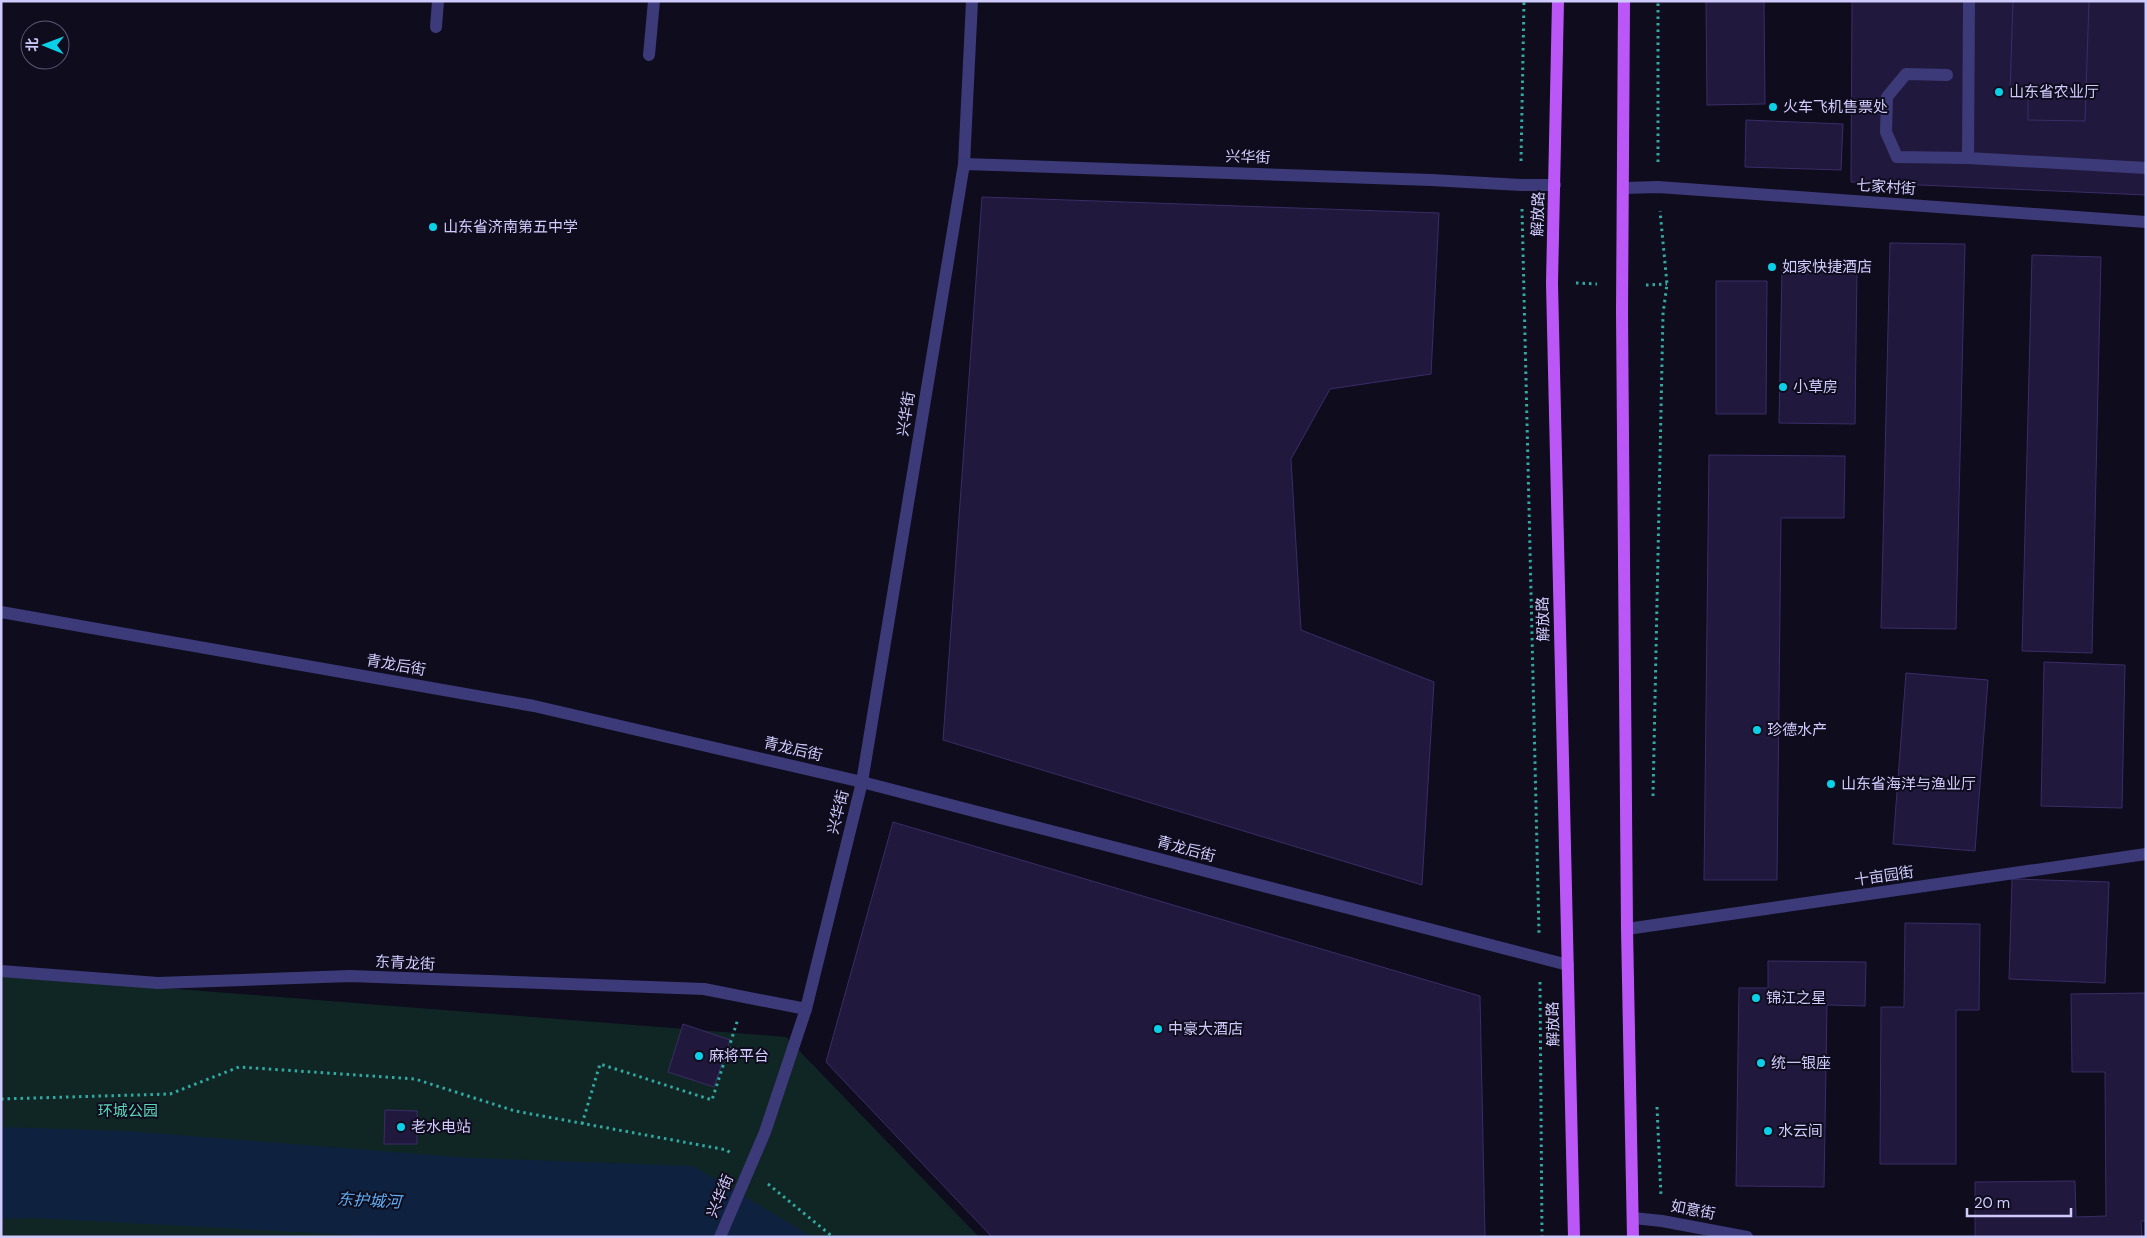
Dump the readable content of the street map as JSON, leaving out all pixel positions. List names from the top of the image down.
{
  "streets": {
    "main road": ["解放路"],
    "street": [
      "兴华街",
      "七家村街",
      "青龙后街",
      "十亩园街",
      "东青龙街",
      "如意街"
    ]
  },
  "crossings": [
    ["兴华街", "解放路"],
    ["兴华街", "青龙后街"],
    ["兴华街", "东青龙街"],
    ["解放路", "青龙后街"]
  ],
  "water": ["东护城河"],
  "parks": ["环城公园"],
  "places": [
    "山东省农业厅",
    "火车飞机售票处",
    "山东省济南第五中学",
    "如家快捷酒店",
    "小草房",
    "珍德水产",
    "山东省海洋与渔业厅",
    "锦江之星",
    "中豪大酒店",
    "麻将平台",
    "统一银座",
    "老水电站",
    "水云间"
  ],
  "scale_bar": "20 m",
  "north": "left"
}
